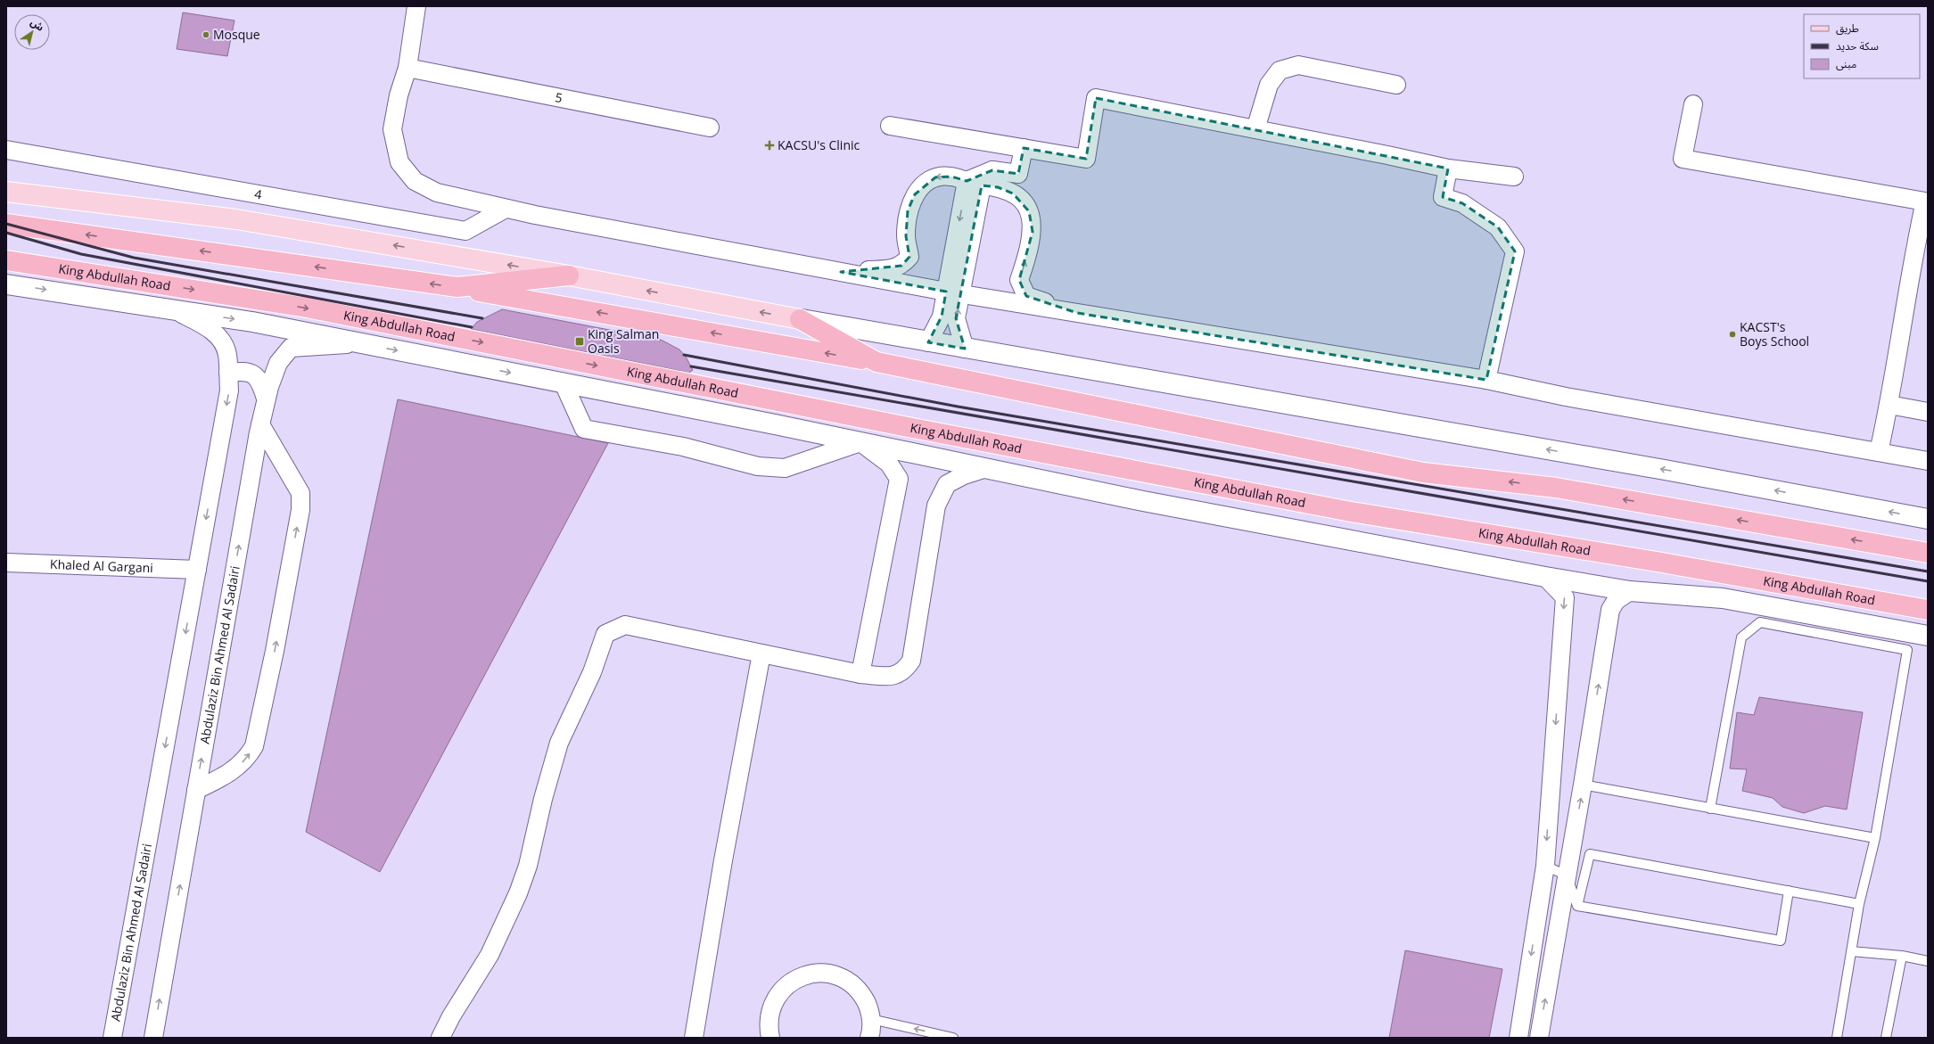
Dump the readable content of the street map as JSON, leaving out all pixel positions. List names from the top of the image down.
{
  "streets": {
    "highway": ["King Abdullah Road"],
    "street": [
      "5",
      "4",
      "Khaled Al Gargani",
      "Abdulaziz Bin Ahmed Al Sadairi"
    ]
  },
  "crossings": [
    ["Khaled Al Gargani", "Abdulaziz Bin Ahmed Al Sadairi"]
  ],
  "places": {
    "other": ["Mosque", "KACST's Boys School"],
    "health": ["KACSU's Clinic"],
    "transit": ["King Salman Oasis"]
  },
  "legend": ["طريق", "سكة حديد", "مبنى"],
  "north": "top right"
}
